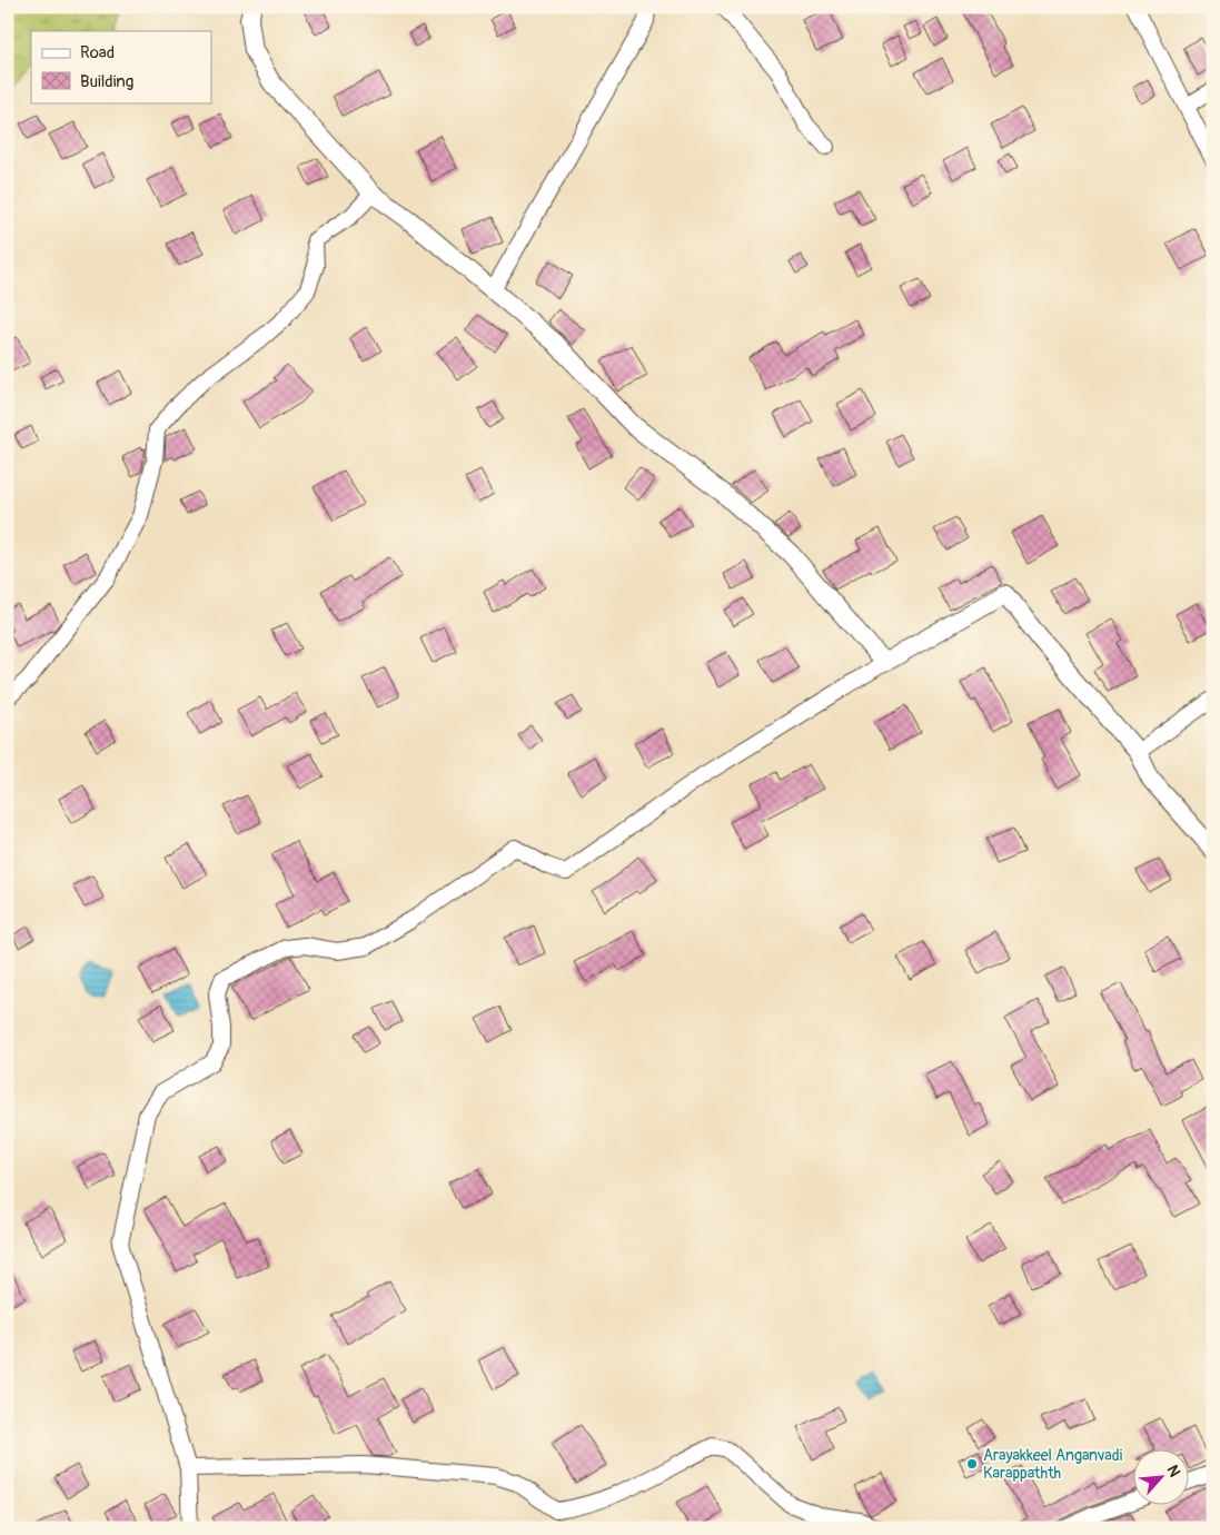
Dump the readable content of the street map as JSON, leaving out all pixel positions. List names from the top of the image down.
{
  "places": ["Arayakkeel Anganvadi Karappathth"],
  "legend": ["Road", "Building"],
  "north": "top right"
}
